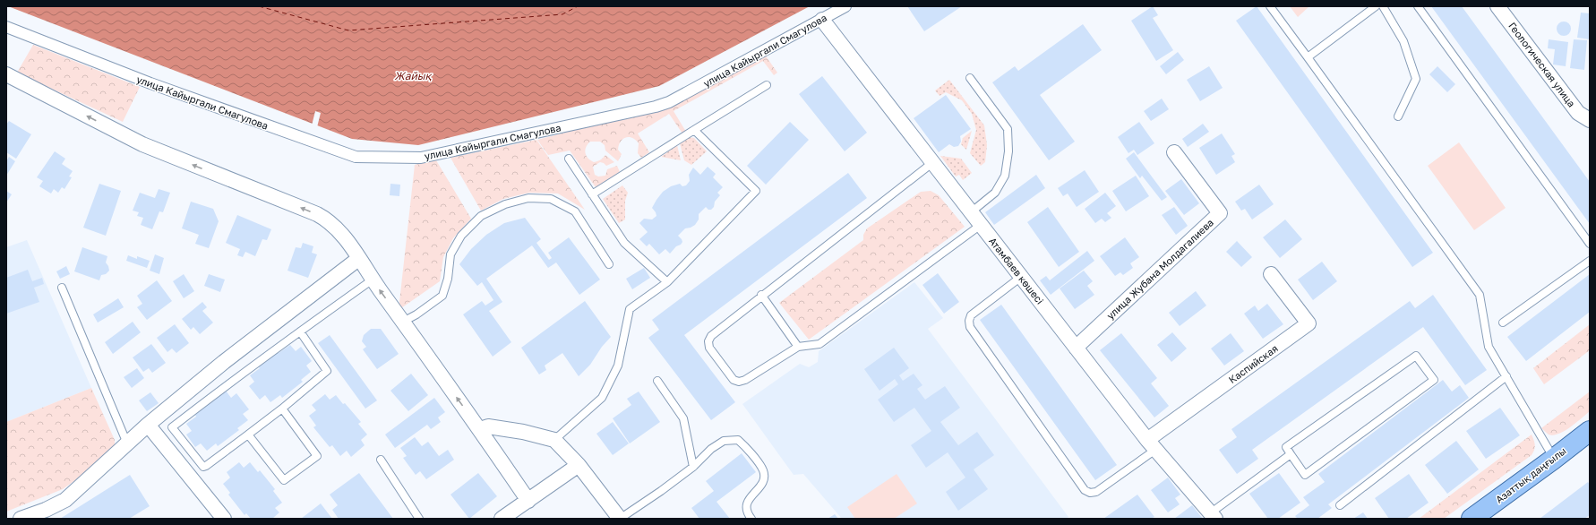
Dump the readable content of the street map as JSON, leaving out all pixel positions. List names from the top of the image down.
{
  "streets": {
    "main road": ["Азаттық даңғылы"],
    "street": [
      "улица Кайыргали Смагулова",
      "Геологическая улица",
      "улица Жубана Молдагалиева",
      "Атамбаев көшесі",
      "Каспийская"
    ]
  },
  "crossings": [
    ["улица Кайыргали Смагулова", "Атамбаев көшесі"],
    ["улица Жубана Молдагалиева", "Атамбаев көшесі"],
    ["Атамбаев көшесі", "Каспийская"]
  ],
  "water": ["Жайық"]
}
